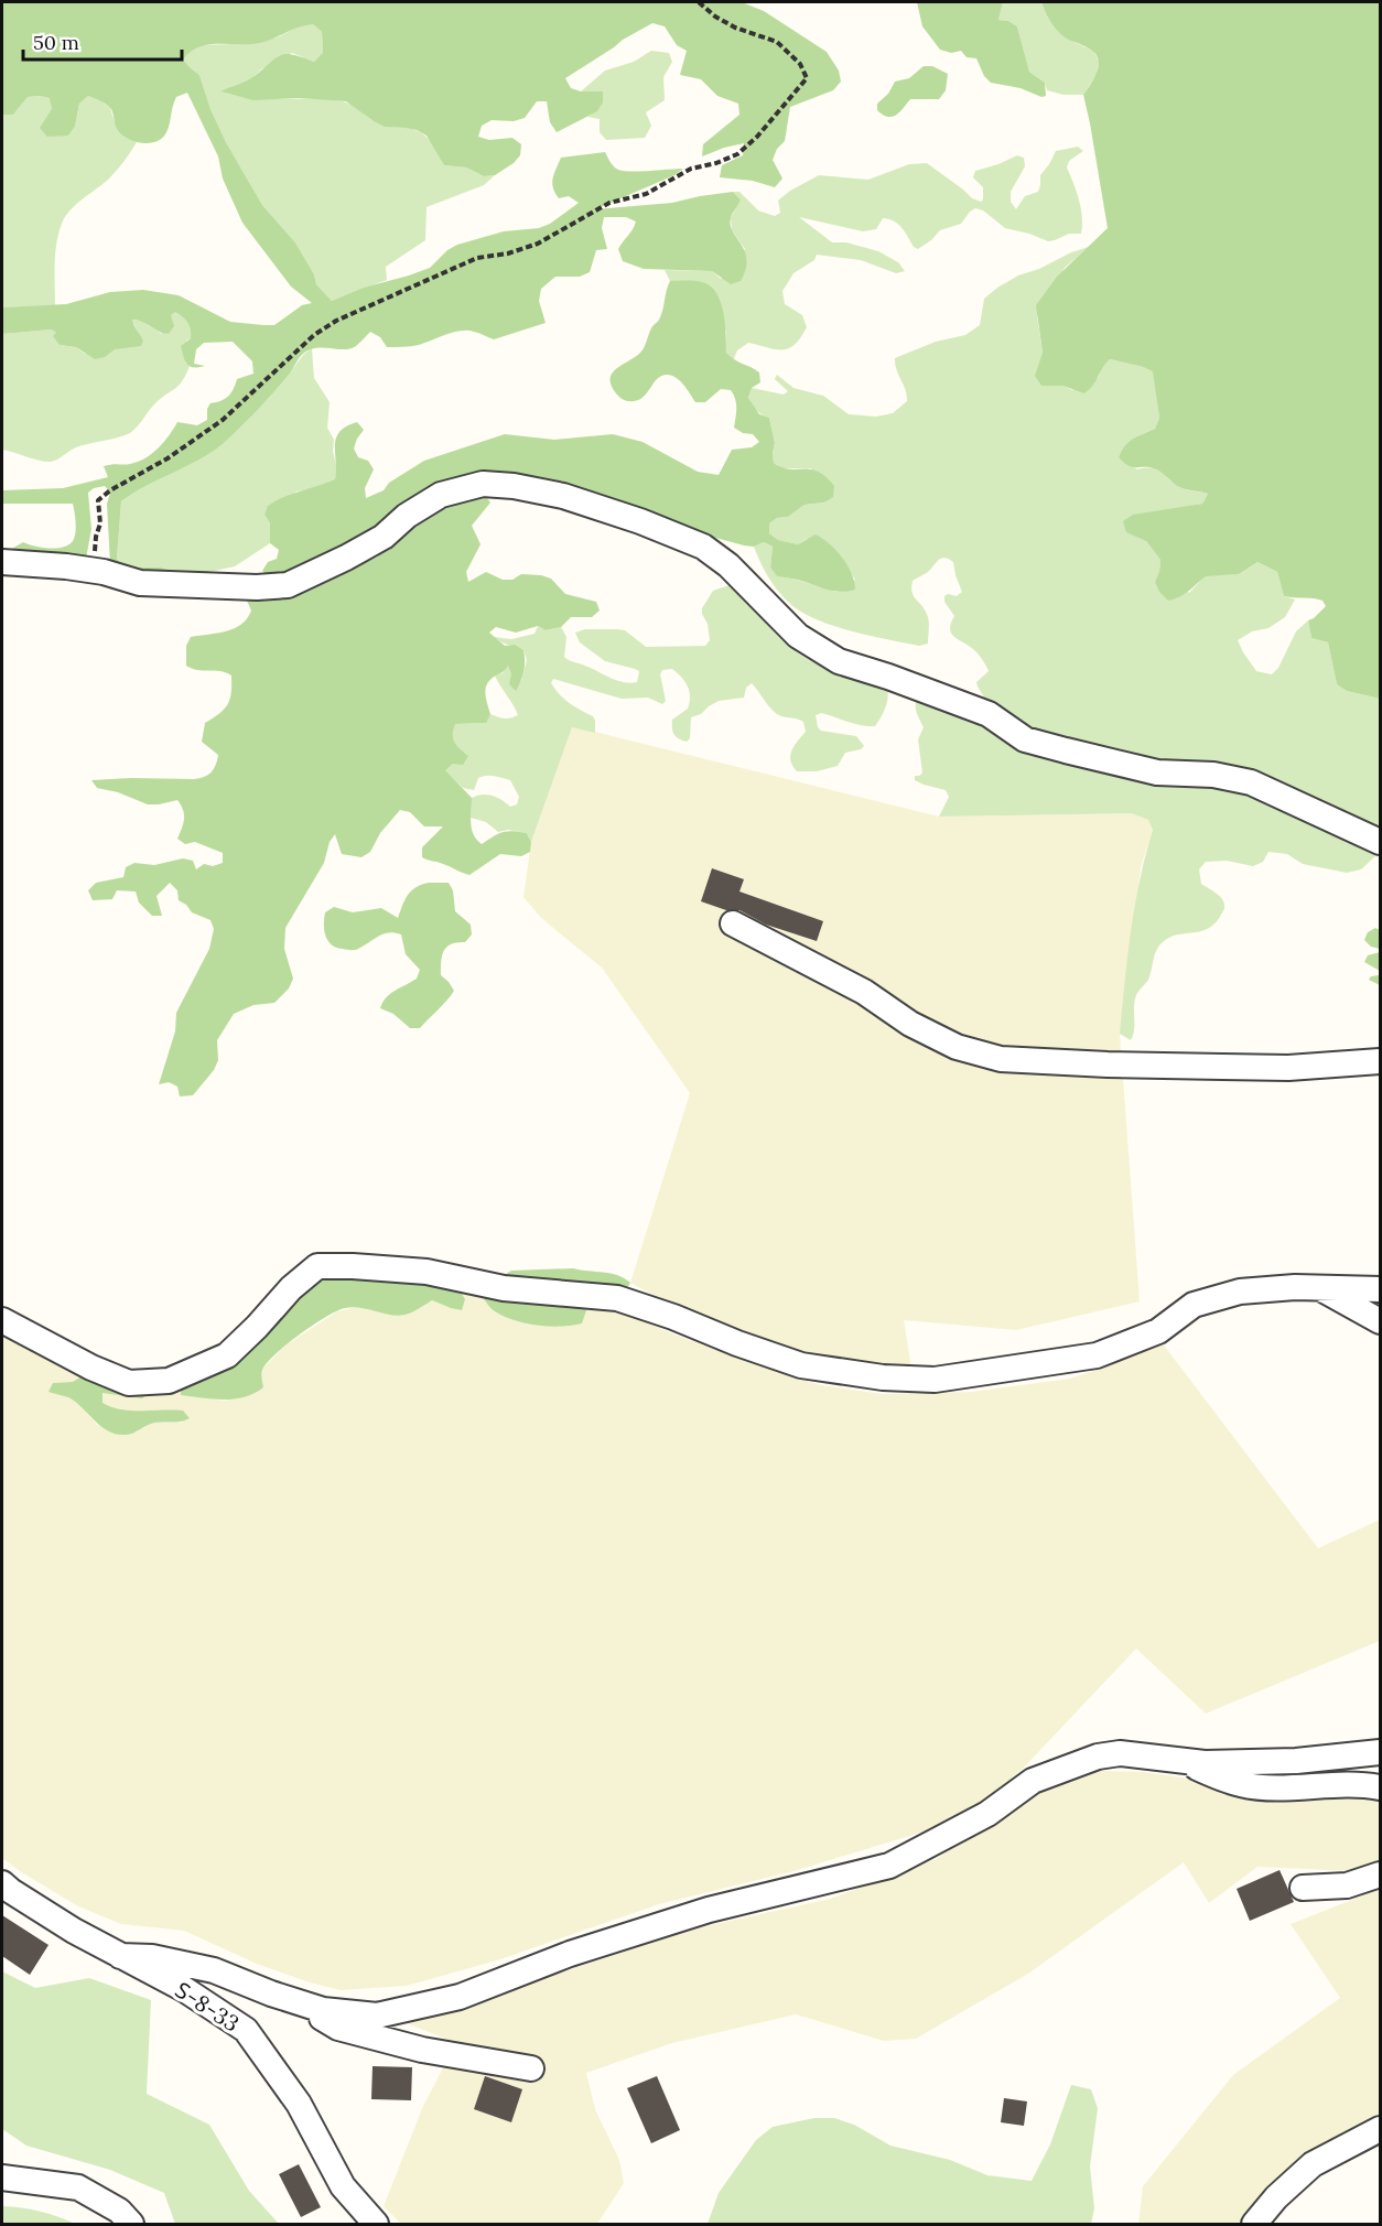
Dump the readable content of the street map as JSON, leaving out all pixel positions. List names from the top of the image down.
{
  "streets": {
    "street": ["Տ-8-33"]
  },
  "scale_bar": "50 m"
}
